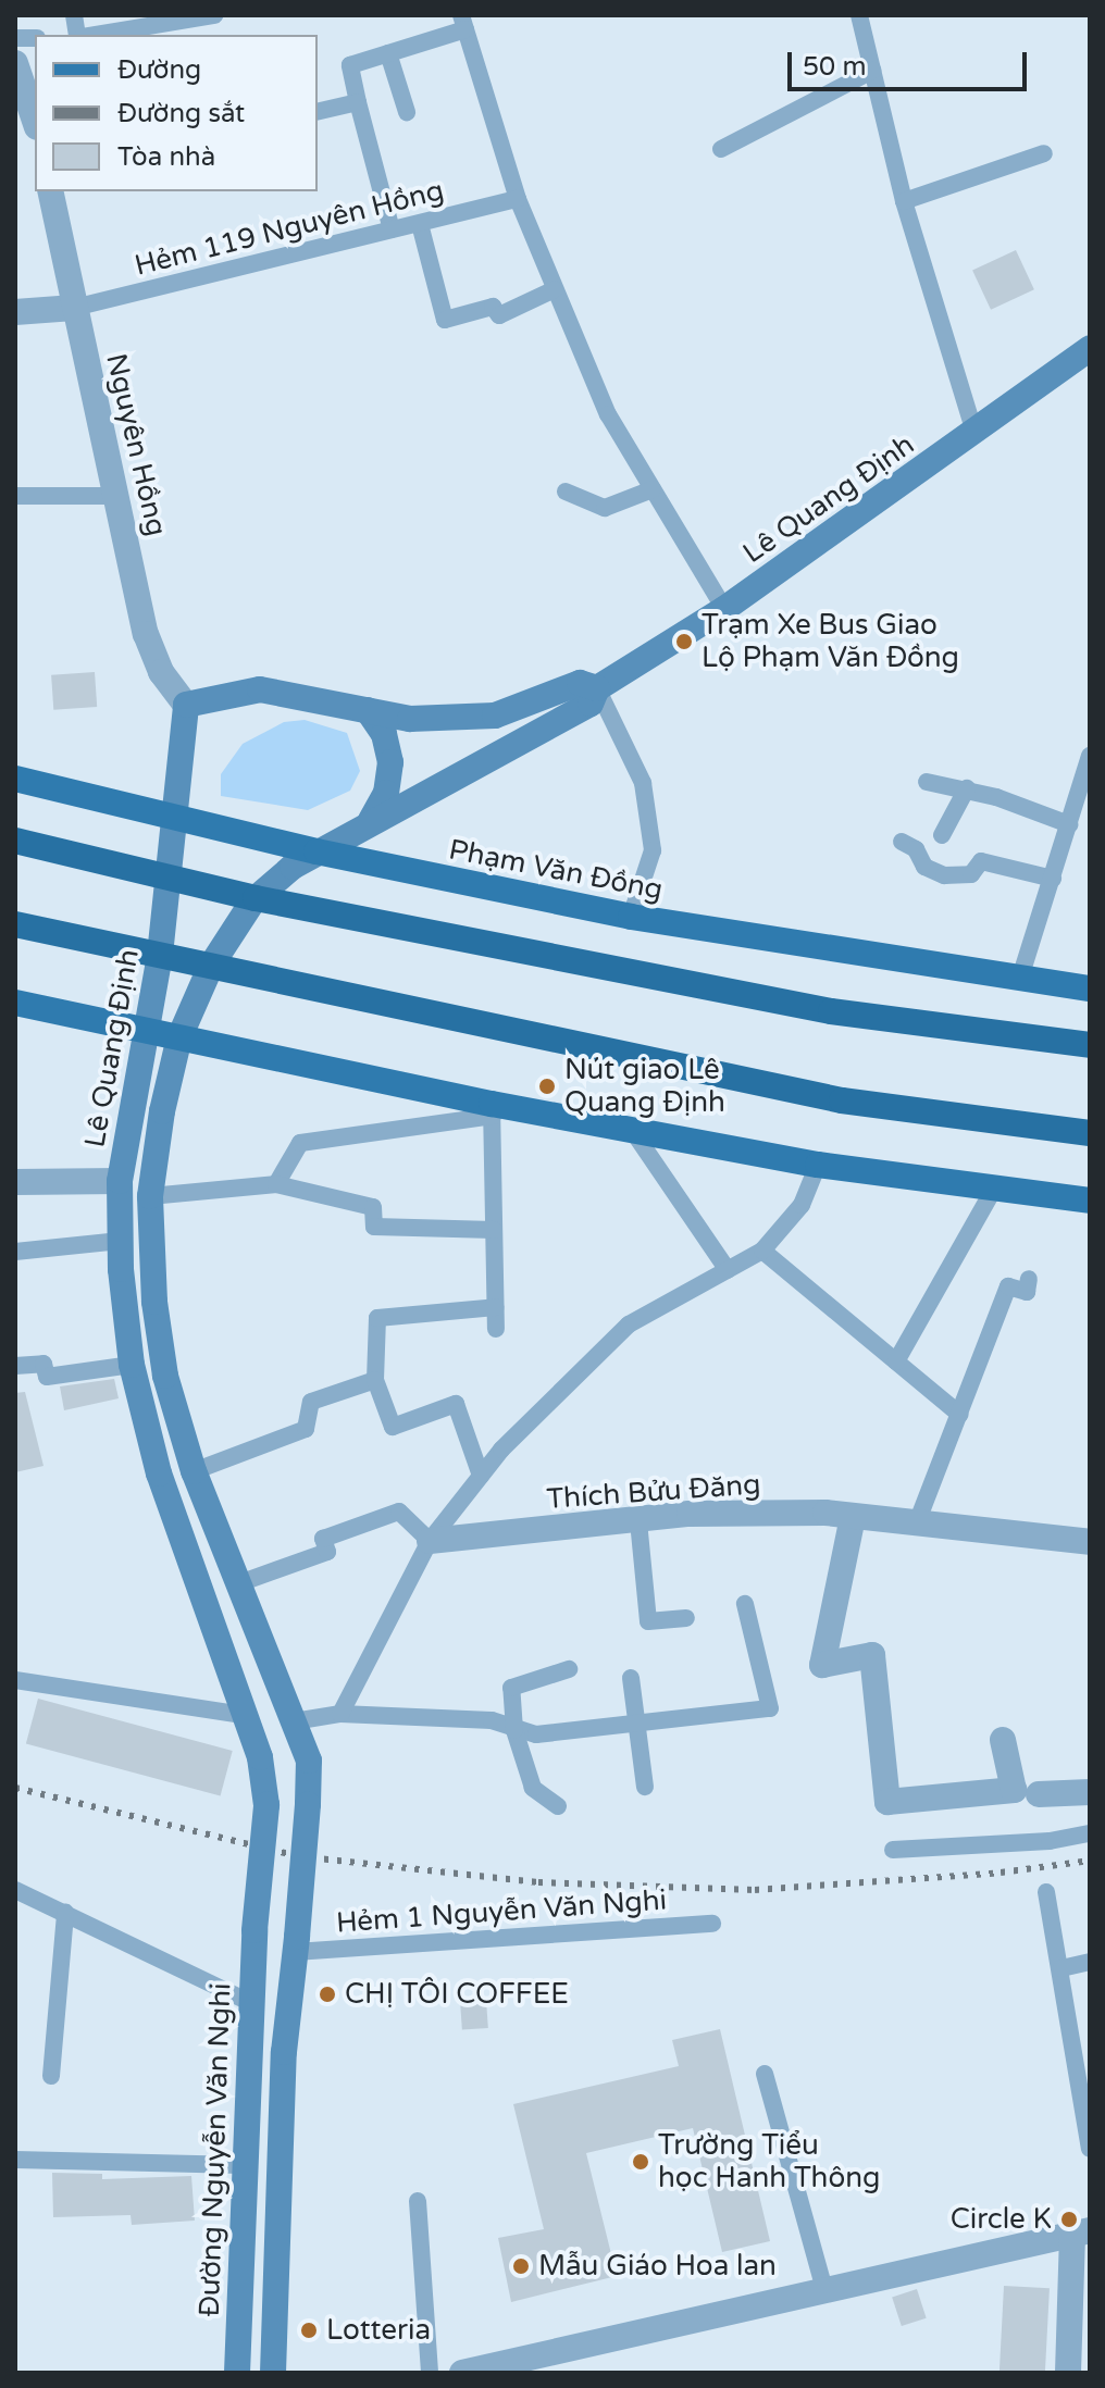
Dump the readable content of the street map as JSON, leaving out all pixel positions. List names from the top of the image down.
{
  "streets": {
    "main road": ["Lê Quang Định", "Phạm Văn Đồng", "Đường Nguyễn Văn Nghi"],
    "street": ["Nguyên Hồng", "Thích Bửu Đăng"],
    "lane": ["Hẻm 119 Nguyên Hồng", "Hẻm 1 Nguyễn Văn Nghi"]
  },
  "crossings": [
    ["Hẻm 119 Nguyên Hồng", "Nguyên Hồng"],
    ["Nguyên Hồng", "Lê Quang Định"],
    ["Nguyên Hồng", "Phạm Văn Đồng"],
    ["Lê Quang Định", "Phạm Văn Đồng"],
    ["Lê Quang Định", "Hẻm 1 Nguyễn Văn Nghi"],
    ["Lê Quang Định", "Đường Nguyễn Văn Nghi"]
  ],
  "places": [
    "Trạm Xe Bus Giao Lộ Phạm Văn Đồng",
    "Nút giao Lê Quang Định",
    "CHỊ TÔI COFFEE",
    "Trường Tiểu học Hanh Thông",
    "Circle K",
    "Mẫu Giáo Hoa lan",
    "Lotteria"
  ],
  "legend": ["Đường", "Đường sắt", "Tòa nhà"],
  "scale_bar": "50 m"
}
